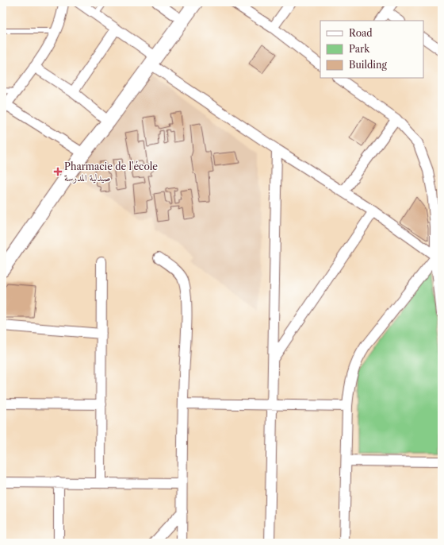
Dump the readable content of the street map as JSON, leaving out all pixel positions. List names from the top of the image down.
{
  "places": {
    "health": ["Pharmacie de l'école صيدلية المدرسة"]
  },
  "legend": ["Road", "Park", "Building"]
}
